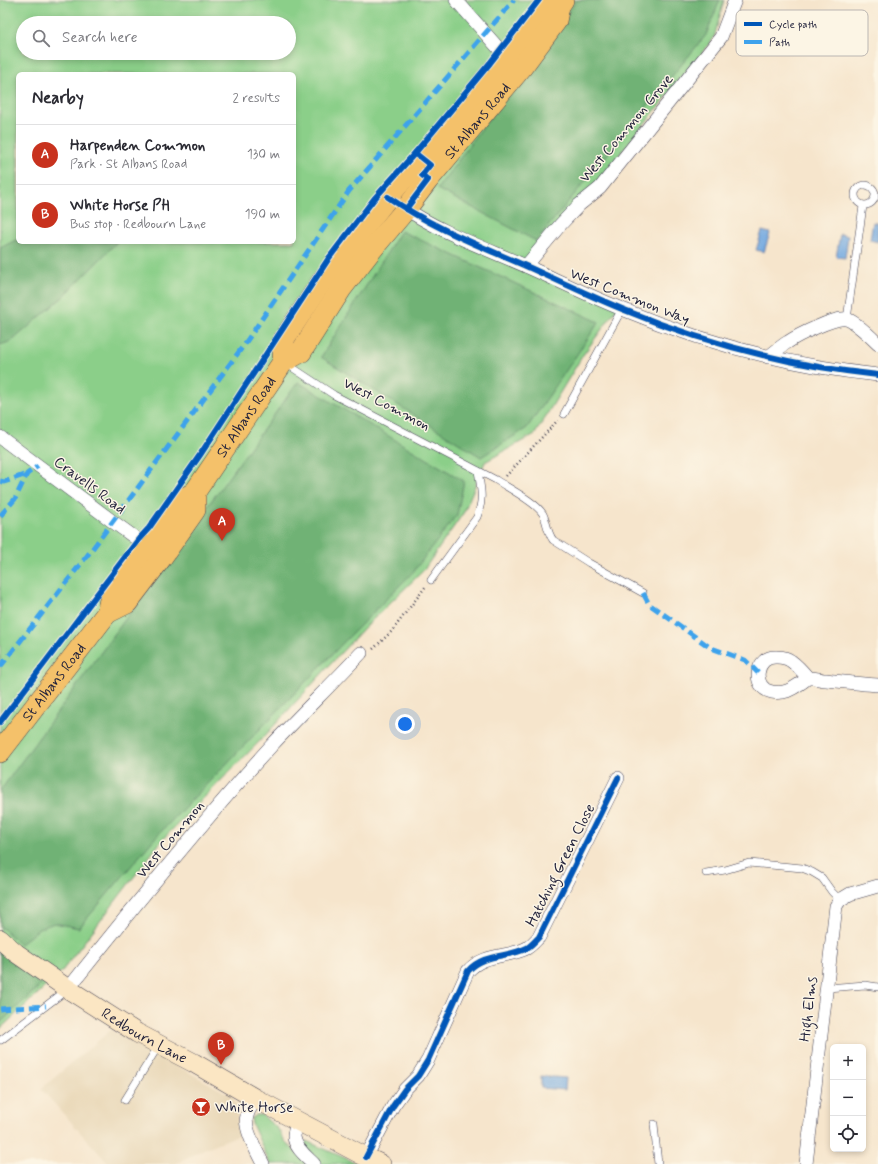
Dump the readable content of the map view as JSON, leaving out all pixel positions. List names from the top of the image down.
{
  "streets": {
    "main road": ["St Albans Road", "Redbourn Lane"],
    "street": [
      "West Common Grove",
      "West Common Way",
      "West Common",
      "Cravells Road",
      "Hatching Green Close",
      "High Elms"
    ]
  },
  "crossings": [
    ["St Albans Road", "West Common Way"],
    ["St Albans Road", "West Common"],
    ["St Albans Road", "Cravells Road"],
    ["West Common Grove", "West Common Way"],
    ["West Common", "Redbourn Lane"],
    ["Hatching Green Close", "Redbourn Lane"]
  ],
  "places": {
    "bar": ["White Horse"]
  },
  "legend": ["Cycle path", "Path"],
  "page": {
    "search": "Search here",
    "heading": ["Nearby", "2 results"],
    "list": [
      {
        "mark": "A",
        "name": "Harpenden Common",
        "note": "Park · St Albans Road",
        "value": "130 m"
      },
      {
        "mark": "B",
        "name": "White Horse PH",
        "note": "Bus stop · Redbourn Lane",
        "value": "190 m"
      }
    ],
    "pins": ["A", "B"],
    "map_buttons": ["+", "−"]
  }
}
